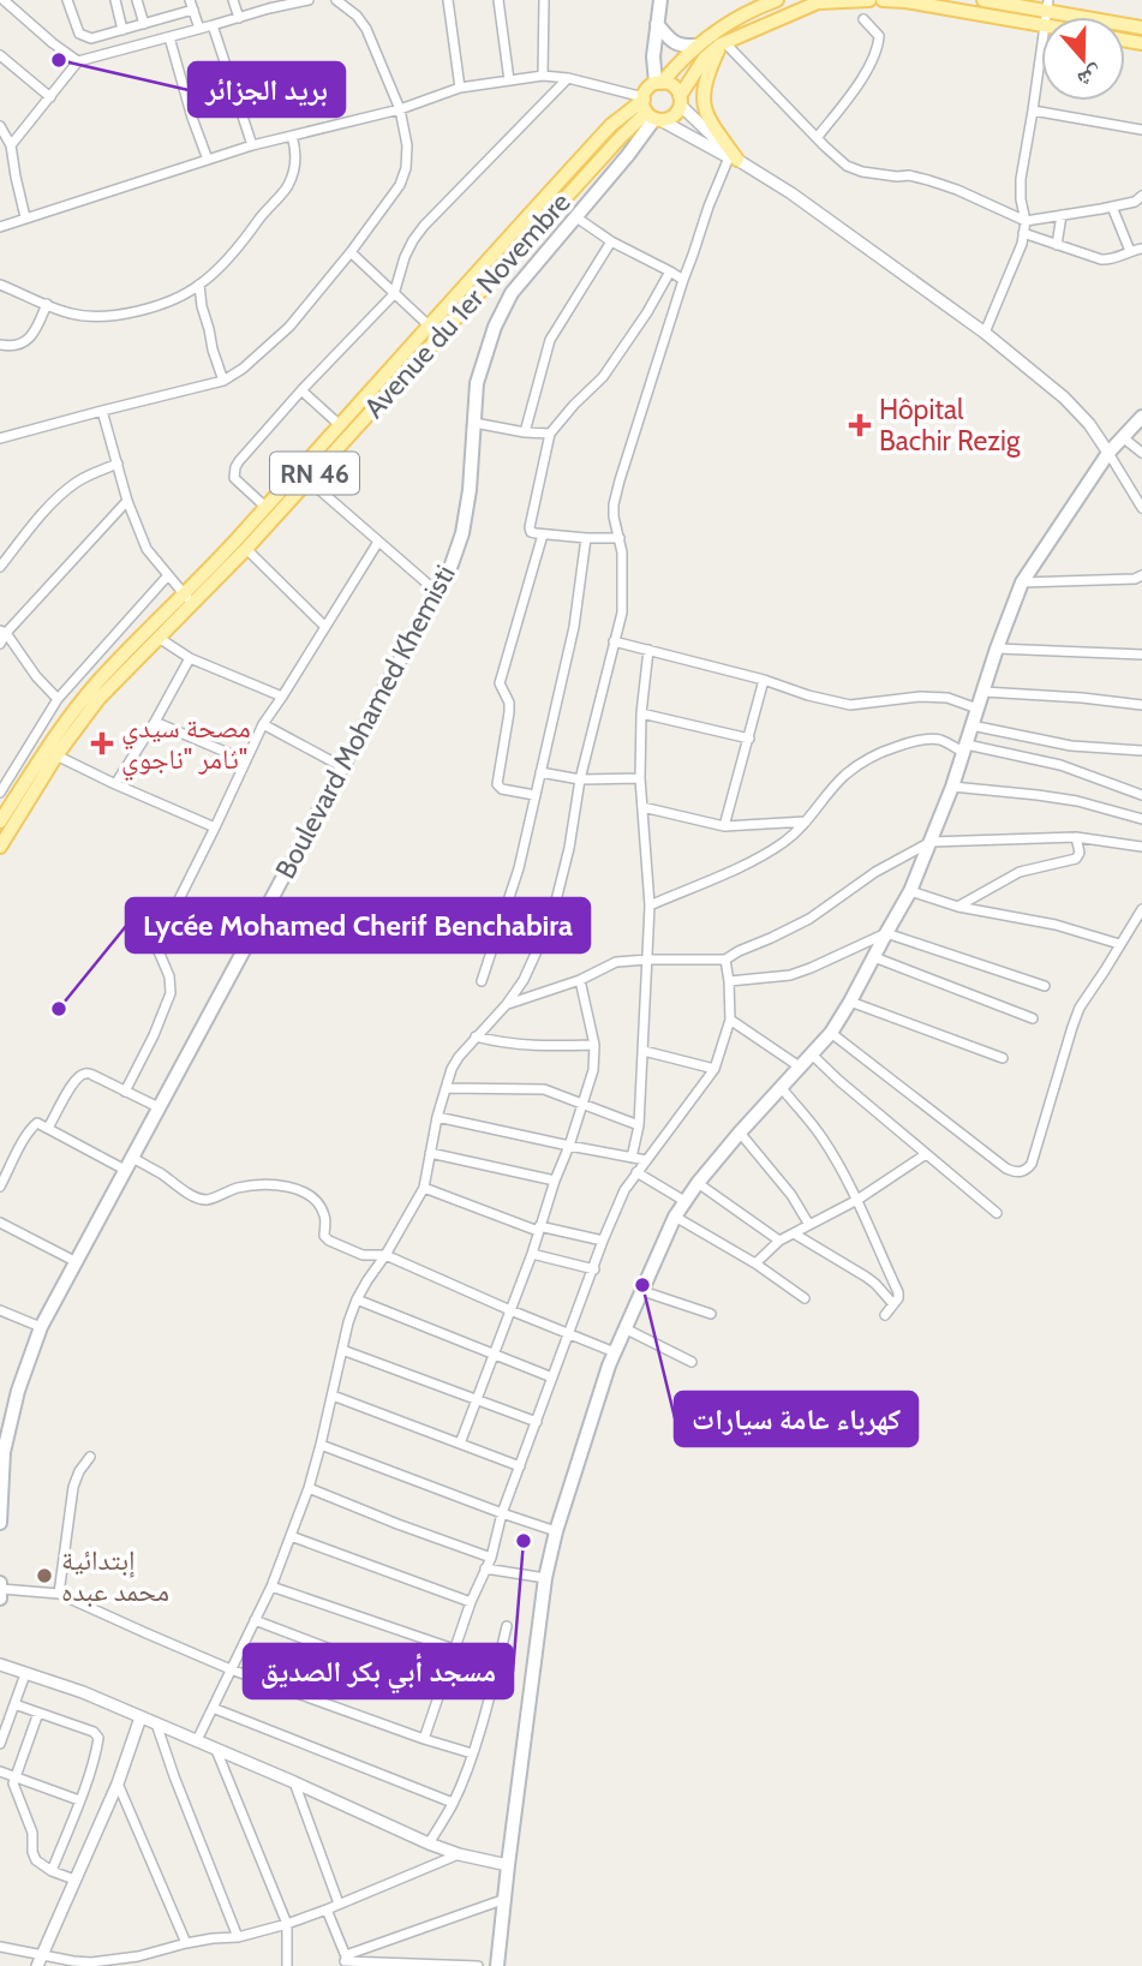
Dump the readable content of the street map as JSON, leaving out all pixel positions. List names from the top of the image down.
{
  "streets": {
    "main road": ["Avenue du 1er Novembre", "RN 46", "Boulevard Mohamed Khemisti"]
  },
  "crossings": [
    ["Avenue du 1er Novembre", "Boulevard Mohamed Khemisti"]
  ],
  "places": {
    "other": [
      "بريد الجزائر",
      "Lycée Mohamed Cherif Benchabira",
      "كهرباء عامة سيارات",
      "مسجد أبي بكر الصديق",
      "إبتدائية محمد عبده"
    ],
    "health": ["Hôpital Bachir Rezig", "مصحة سيدي ثامر \"ناجوي\""]
  },
  "north": "bottom"
}
